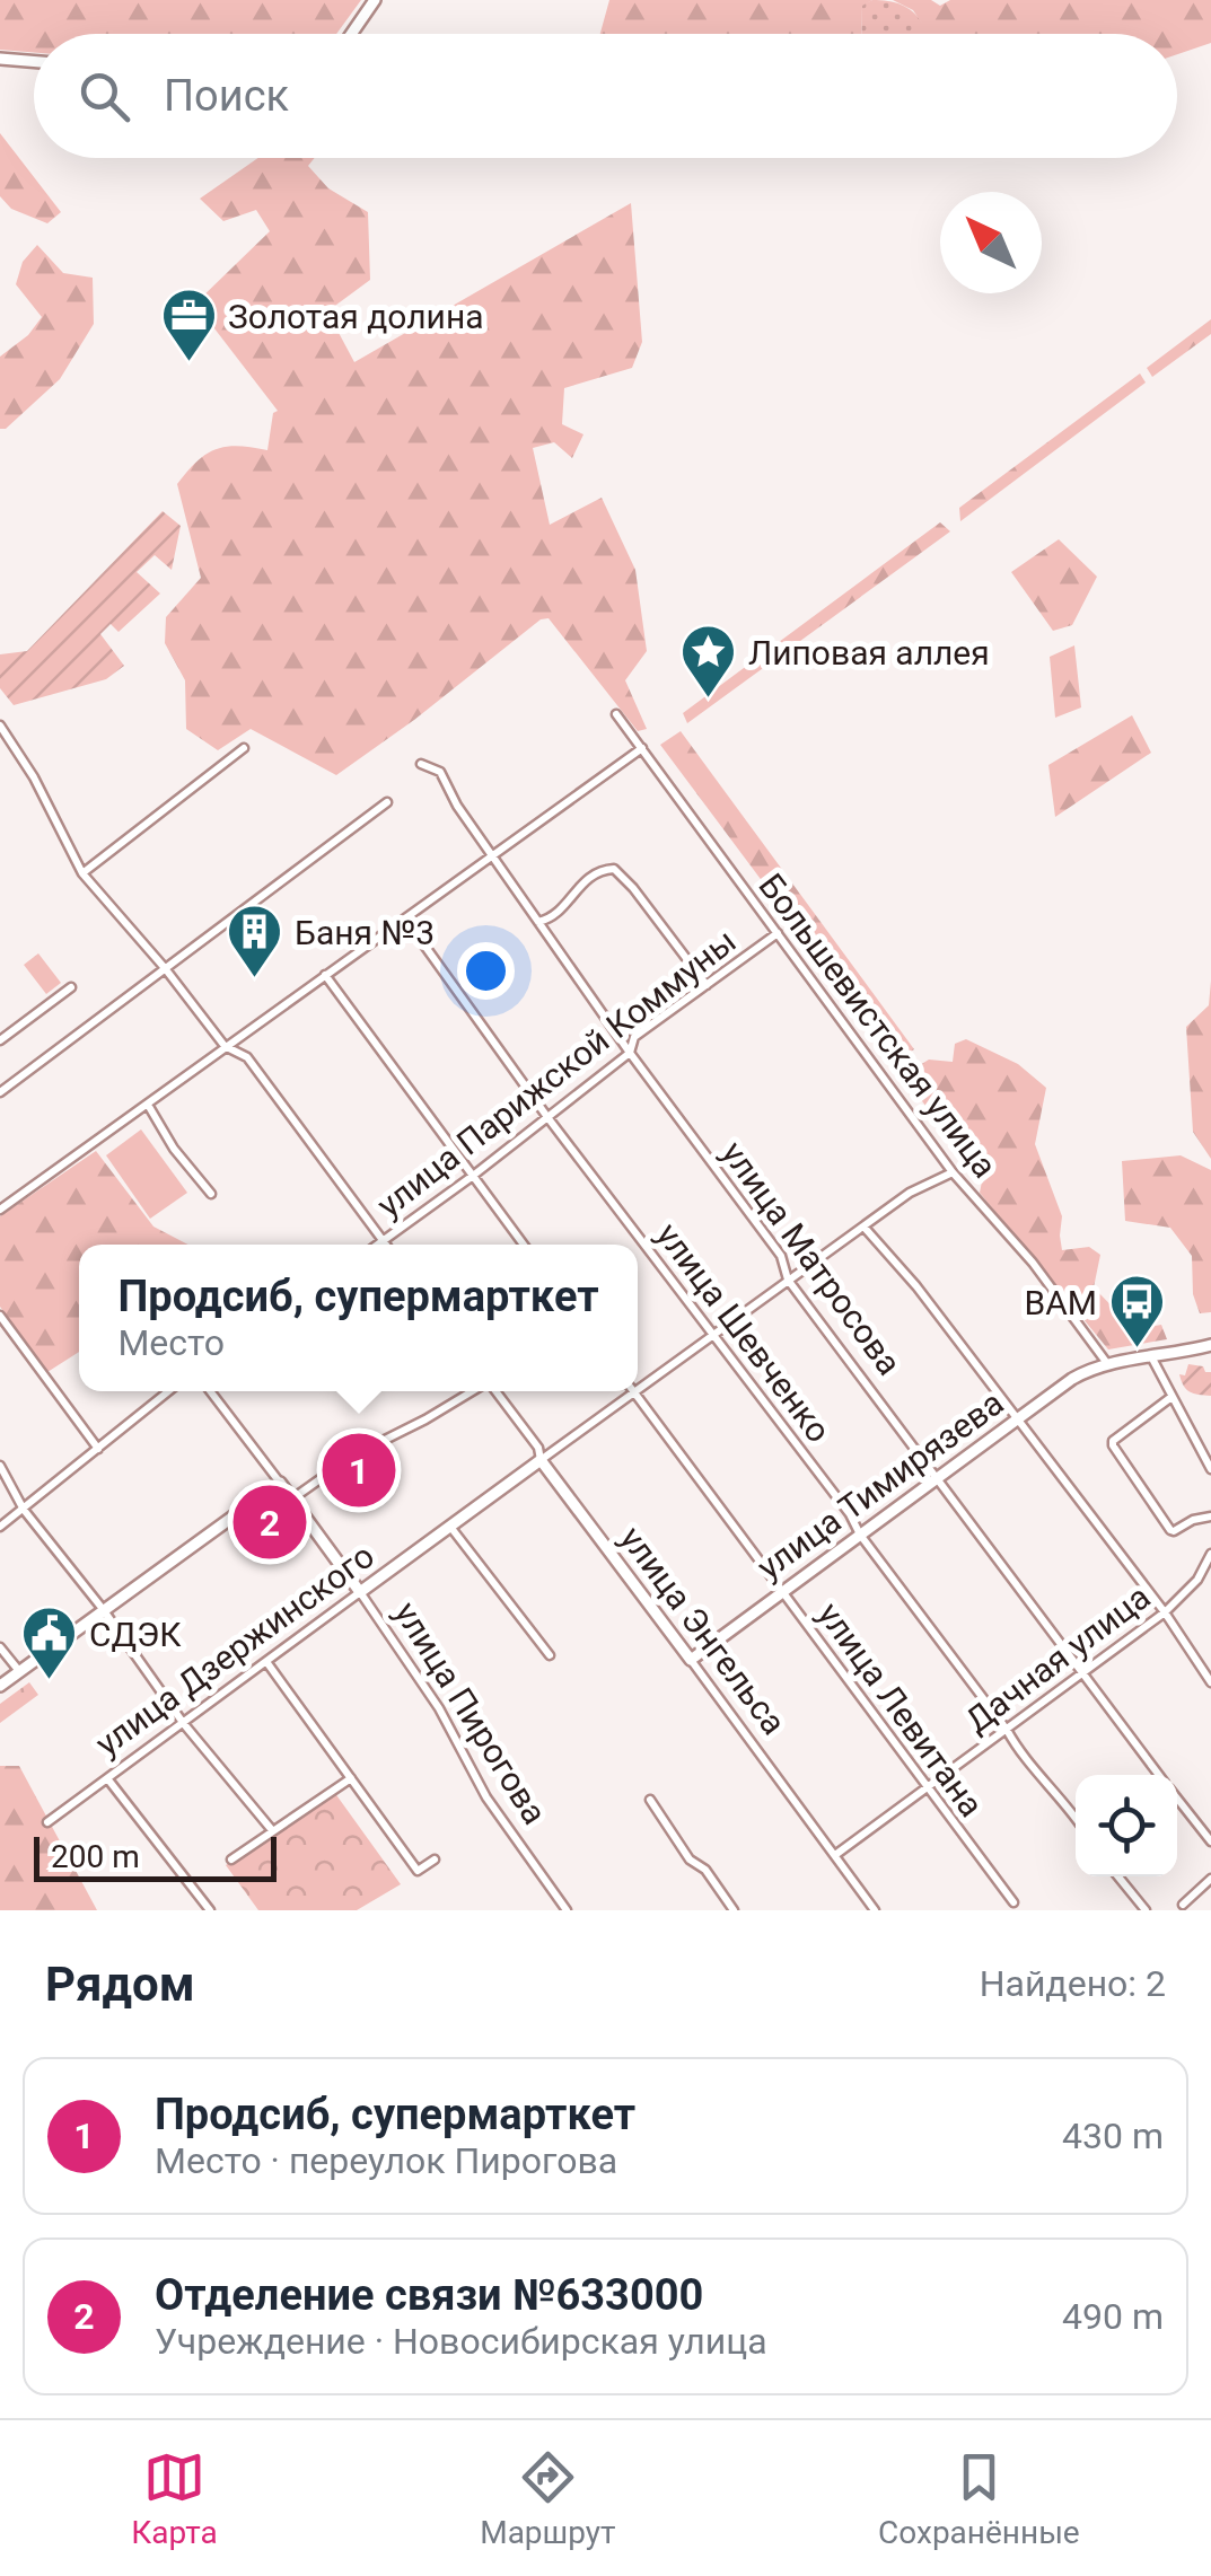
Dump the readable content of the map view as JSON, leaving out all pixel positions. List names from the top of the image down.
{
  "streets": {
    "street": [
      "Большевистская улица",
      "улица Парижской Коммуны",
      "улица Матросова",
      "улица Шевченко",
      "улица Тимирязева",
      "улица Энгельса",
      "улица Дзержинского",
      "Дачная улица",
      "улица Левитана",
      "улица Пирогова"
    ]
  },
  "crossings": [
    ["Большевистская улица", "улица Парижской Коммуны"],
    ["Большевистская улица", "улица Тимирязева"],
    ["Большевистская улица", "улица Дзержинского"],
    ["улица Парижской Коммуны", "улица Матросова"],
    ["улица Парижской Коммуны", "улица Шевченко"],
    ["улица Матросова", "улица Тимирязева"],
    ["улица Матросова", "улица Дзержинского"],
    ["улица Матросова", "Дачная улица"],
    ["улица Шевченко", "улица Тимирязева"],
    ["улица Шевченко", "улица Дзержинского"],
    ["улица Шевченко", "Дачная улица"],
    ["улица Тимирязева", "улица Энгельса"],
    ["улица Тимирязева", "улица Левитана"],
    ["улица Энгельса", "улица Дзержинского"],
    ["улица Энгельса", "Дачная улица"],
    ["улица Дзержинского", "улица Левитана"],
    ["улица Дзержинского", "улица Пирогова"],
    ["Дачная улица", "улица Левитана"]
  ],
  "places": {
    "office": ["Золотая долина"],
    "place": ["Липовая аллея"],
    "building": ["Баня №3"],
    "bus stop": ["BAM"],
    "public building": ["СДЭК"]
  },
  "scale_bar": "200 m",
  "north": "top left",
  "page": {
    "search": "Поиск",
    "popup": ["Продсиб, супермарткет", "Место"],
    "pins": ["1", "2"],
    "scale": "200 m",
    "heading": ["Рядом", "Найдено: 2"],
    "list": [
      {
        "mark": "1",
        "name": "Продсиб, супермарткет",
        "note": "Место · переулок Пирогова",
        "value": "430 m"
      },
      {
        "mark": "2",
        "name": "Отделение связи №633000",
        "note": "Учреждение · Новосибирская улица",
        "value": "490 m"
      }
    ],
    "nav": ["Карта", "Маршрут", "Сохранённые"]
  }
}
